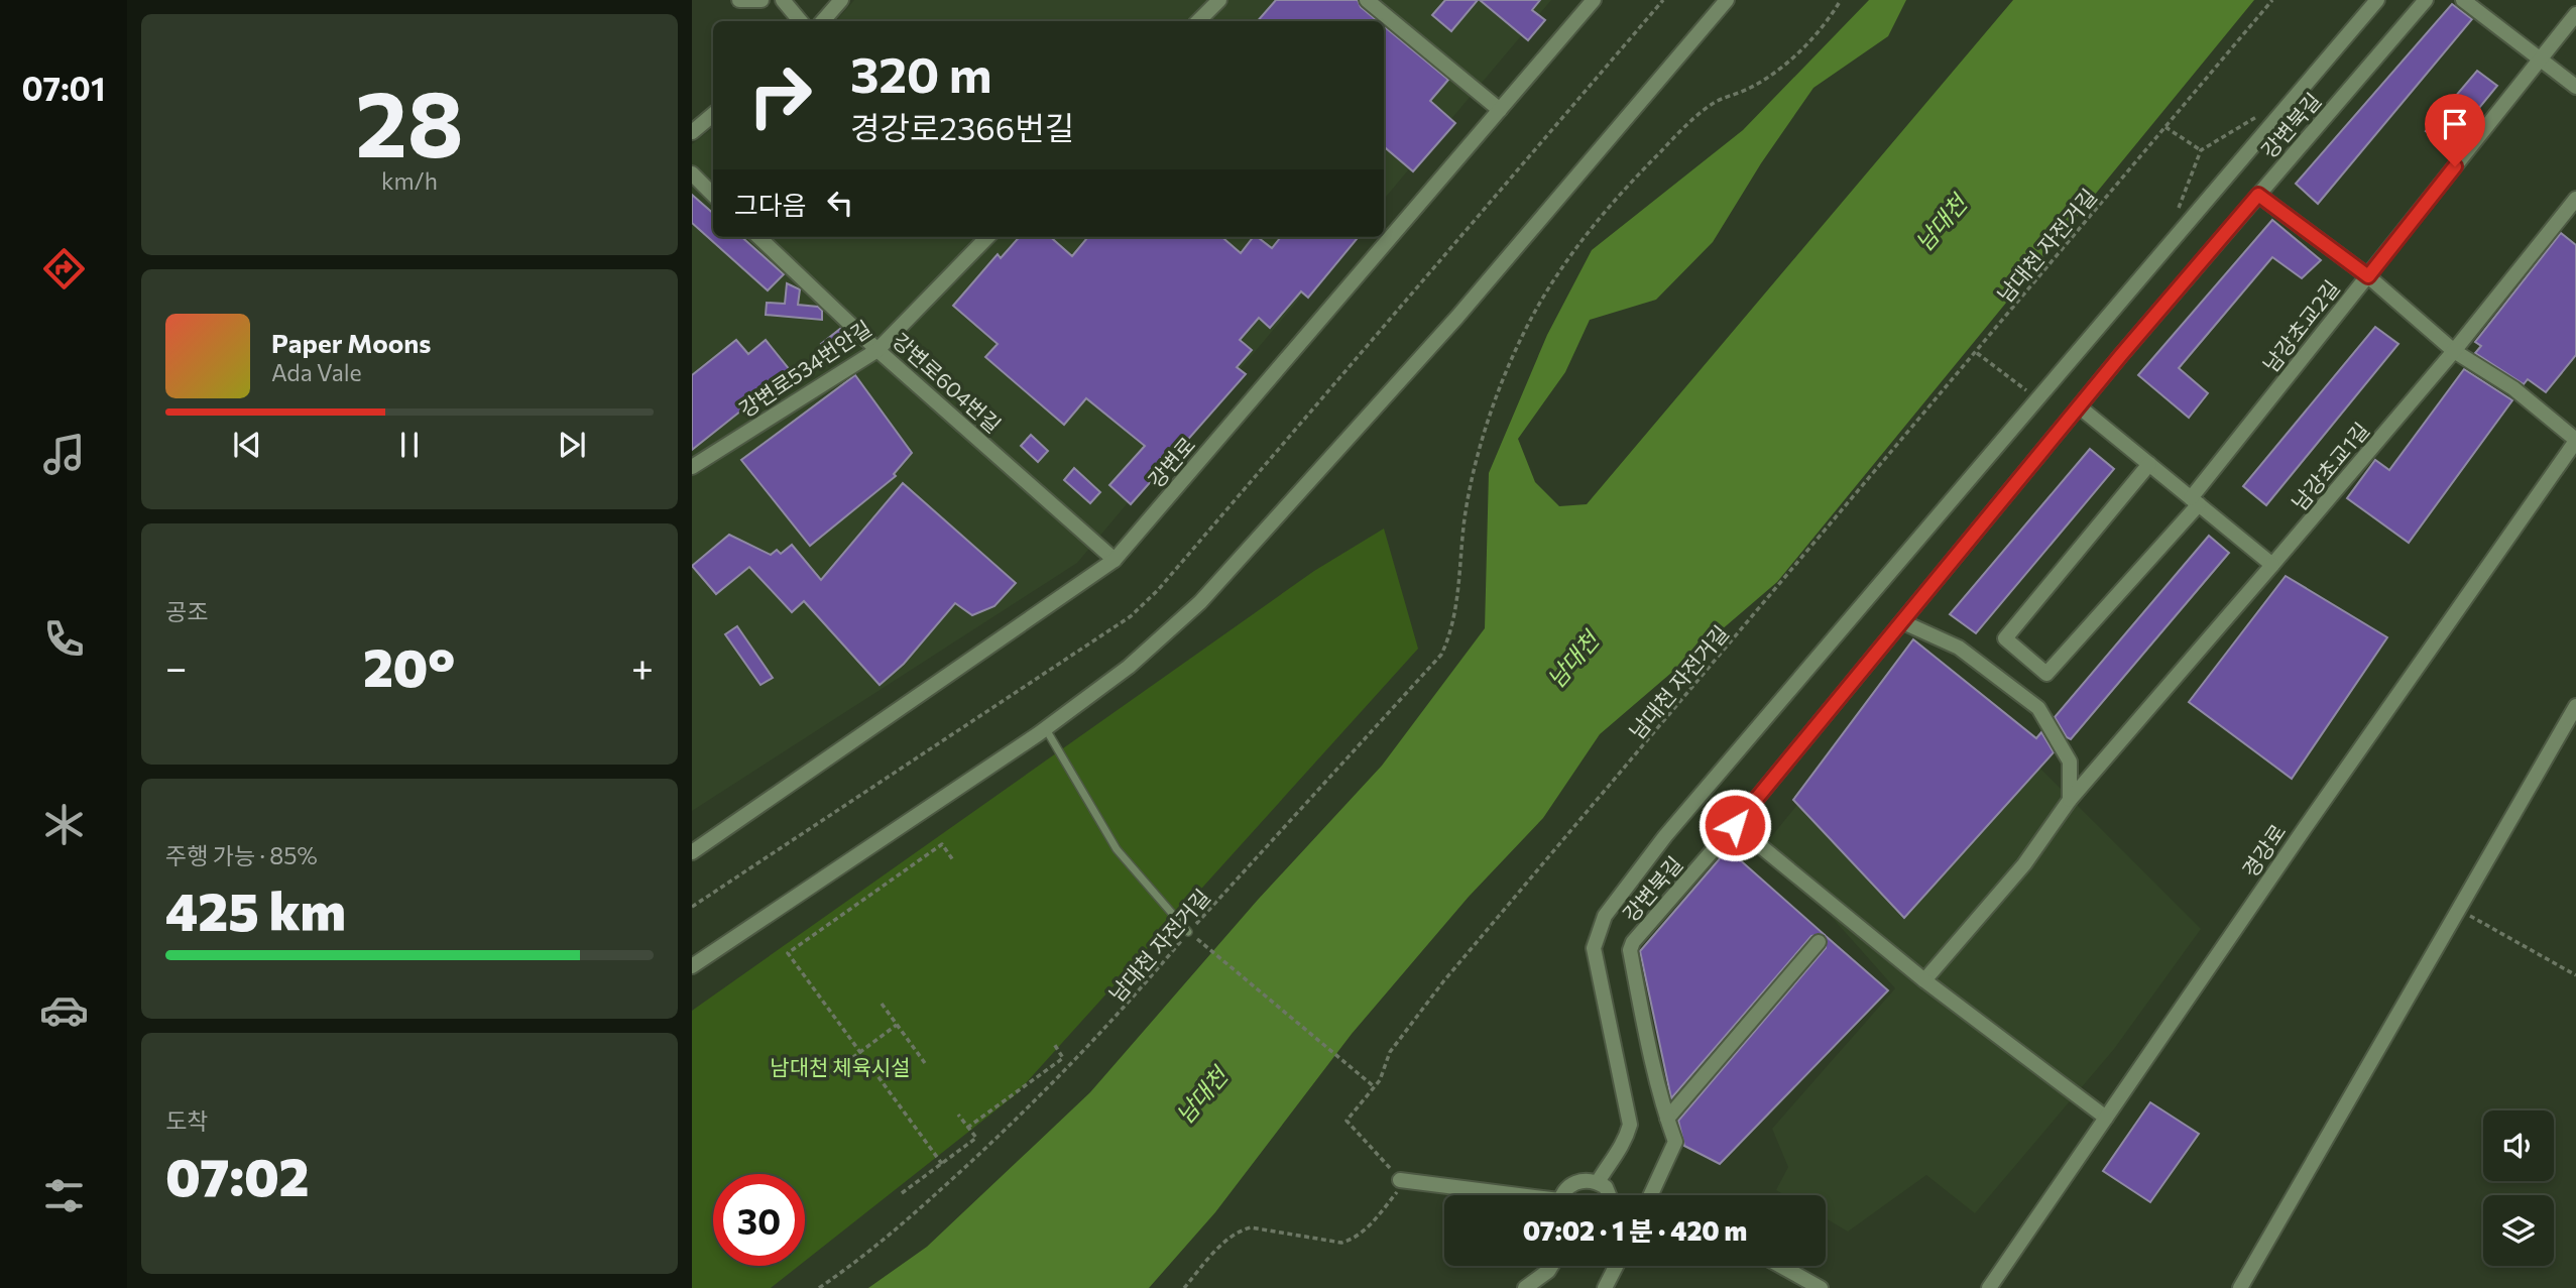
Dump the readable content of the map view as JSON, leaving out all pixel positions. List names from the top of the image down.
{
  "streets": {
    "street": [
      "강변북길",
      "남강초교2길",
      "강변로534번안길",
      "강변로604번길",
      "강변로",
      "남강초교1길",
      "경강로"
    ],
    "path": ["남대천 자전거길"]
  },
  "crossings": [
    ["강변로534번안길", "강변로604번길"],
    ["강변로604번길", "강변로"]
  ],
  "water": ["남대천"],
  "parks": ["남대천 체육시설"],
  "page": {
    "tabs": "07:01",
    "tile": [
      ["28", "km/h"],
      "공조",
      ["주행 가능 · 85%", "425 km"],
      ["도착", "07:02"]
    ],
    "turn": ["320 m", "경강로2366번길"],
    "then": "그다음",
    "song": ["Paper Moons", "Ada Vale"],
    "heat": ["−", "20°", "+"],
    "limit": "30",
    "trip": "07:02 · 1 분 · 420 m"
  }
}
